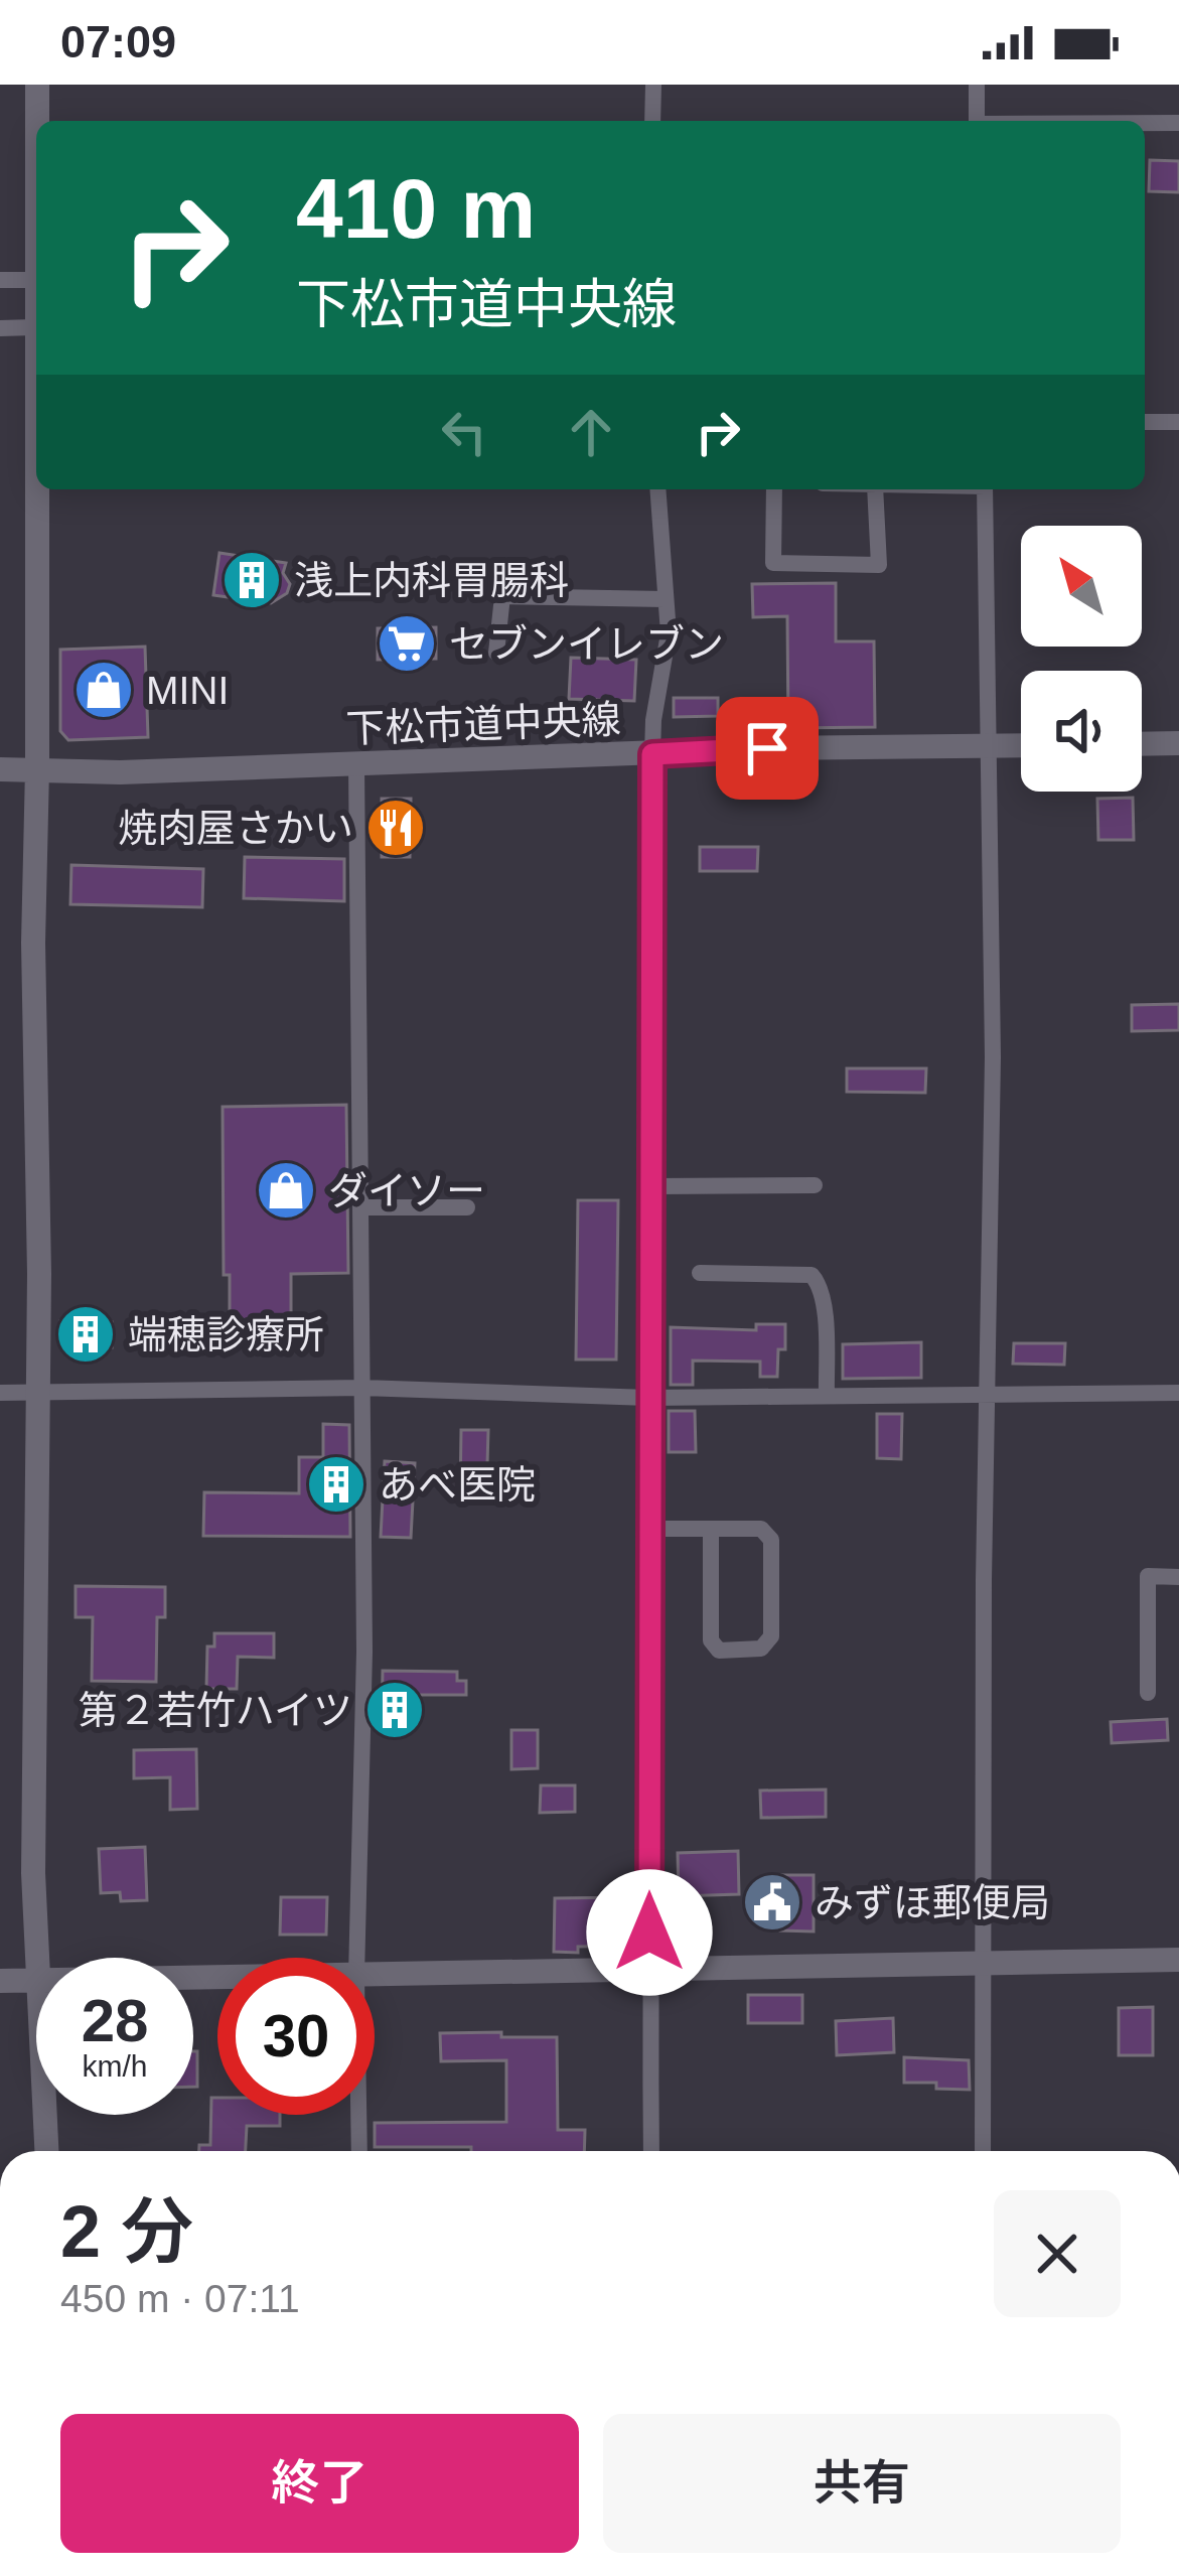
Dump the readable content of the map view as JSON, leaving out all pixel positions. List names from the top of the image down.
{
  "streets": {
    "street": ["下松市道中央線"]
  },
  "places": {
    "building": [
      "浅上内科胃腸科",
      "端穂診療所",
      "あべ医院",
      "第２若竹ハイツ"
    ],
    "supermarket": ["セブンイレブン"],
    "shop": ["MINI", "ダイソー"],
    "restaurant": ["焼肉屋さかい"],
    "public building": ["みずほ郵便局"]
  },
  "north": "top left",
  "page": {
    "status": "07:09",
    "turn": ["410 m", "下松市道中央線"],
    "speed": "28 km/h",
    "limit": "30",
    "heading": ["2 分", "450 m · 07:11"],
    "buttons": ["終了", "共有"]
  }
}
